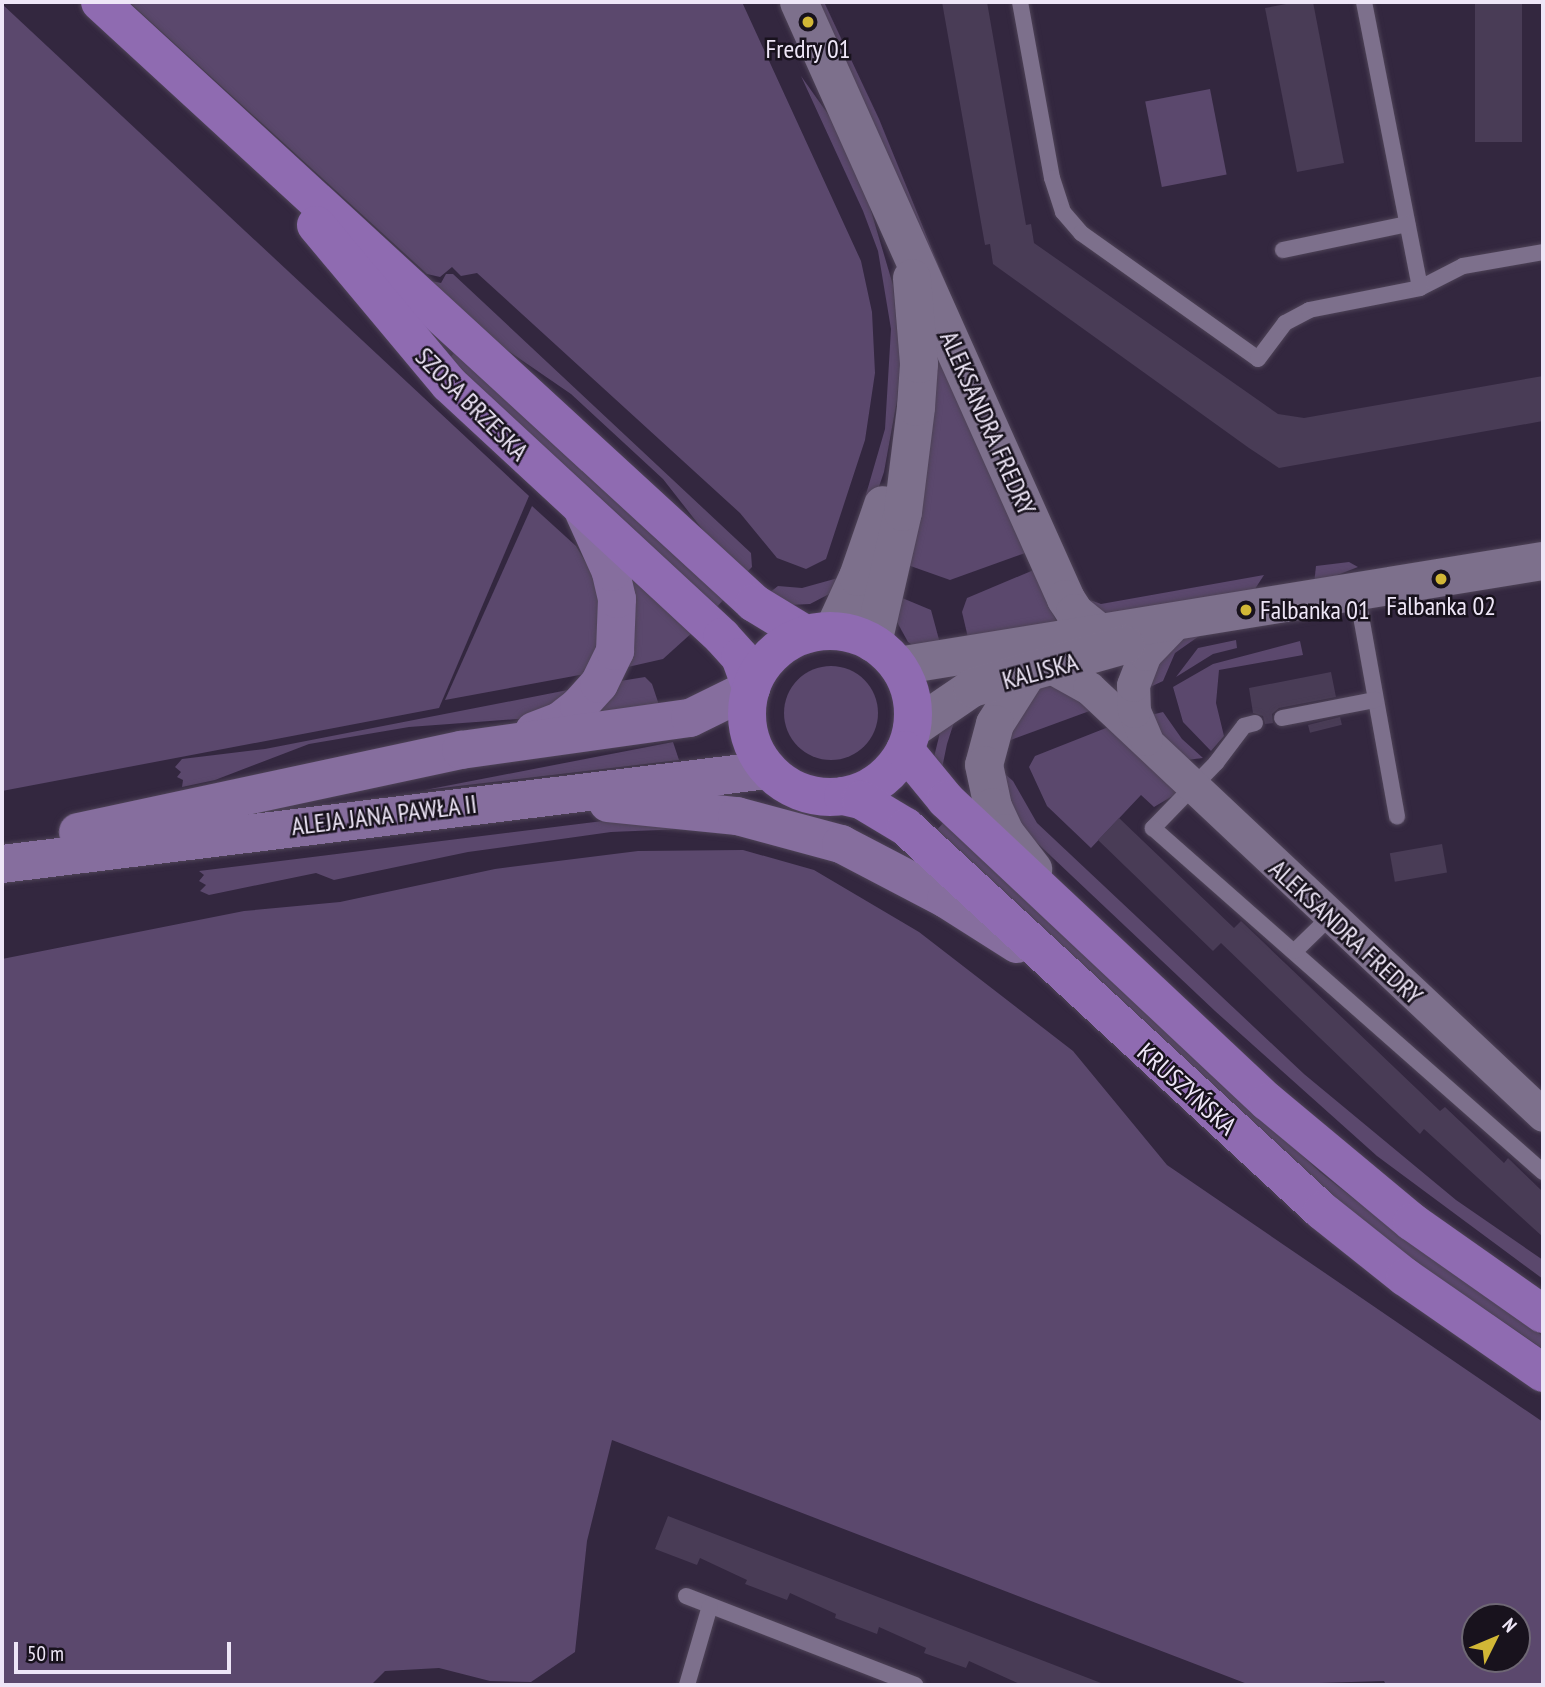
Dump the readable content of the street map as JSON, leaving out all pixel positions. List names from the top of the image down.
{
  "streets": {
    "main road": ["SZOSA BRZESKA", "ALEJA JANA PAWŁA II", "KRUSZYŃSKA"],
    "street": ["ALEKSANDRA FREDRY", "KALISKA"]
  },
  "crossings": [
    ["SZOSA BRZESKA", "ALEKSANDRA FREDRY"],
    ["SZOSA BRZESKA", "KALISKA"],
    ["SZOSA BRZESKA", "ALEJA JANA PAWŁA II"],
    ["SZOSA BRZESKA", "KRUSZYŃSKA"],
    ["ALEKSANDRA FREDRY", "KALISKA"],
    ["ALEKSANDRA FREDRY", "ALEJA JANA PAWŁA II"],
    ["ALEKSANDRA FREDRY", "KRUSZYŃSKA"],
    ["KALISKA", "ALEJA JANA PAWŁA II"],
    ["KALISKA", "KRUSZYŃSKA"],
    ["ALEJA JANA PAWŁA II", "KRUSZYŃSKA"]
  ],
  "places": ["Fredry 01", "Falbanka 02", "Falbanka 01"],
  "scale_bar": "50 m",
  "north": "top right"
}
